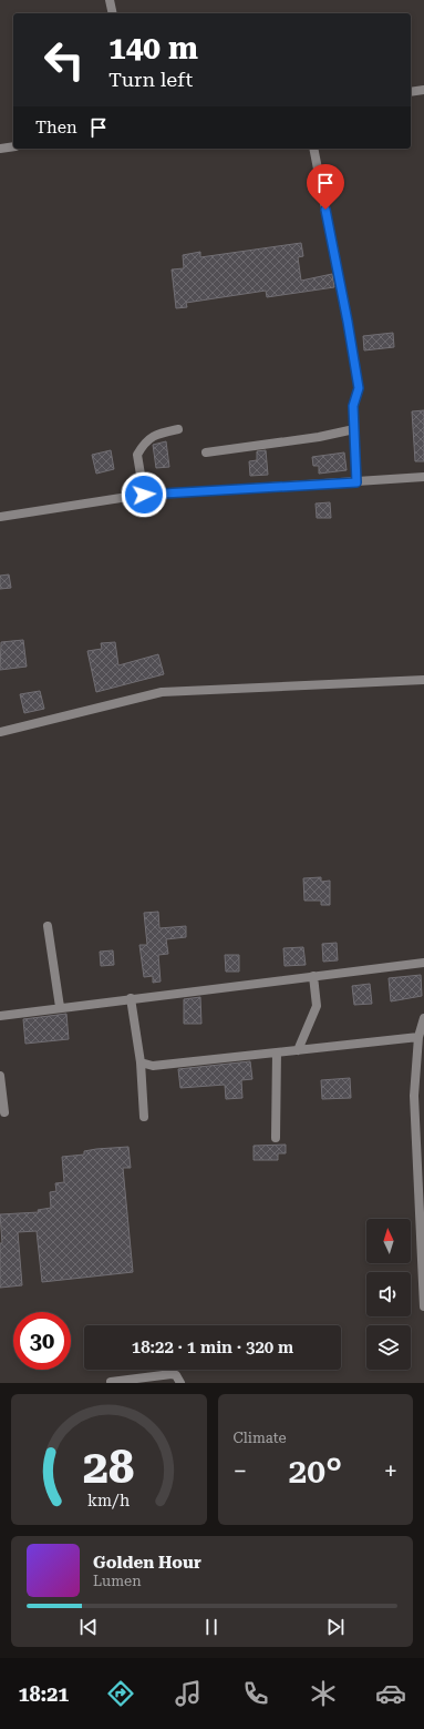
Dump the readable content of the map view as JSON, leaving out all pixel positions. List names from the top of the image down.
{
  "north": "top",
  "page": {
    "turn": ["140 m", "Turn left"],
    "then": "Then",
    "limit": "30",
    "trip": "18:22 · 1 min · 320 m",
    "tile": "Climate",
    "heat": ["−", "20°", "+"],
    "song": ["Golden Hour", "Lumen"],
    "tabs": "18:21",
    "gauge": ["28", "km/h"]
  }
}
